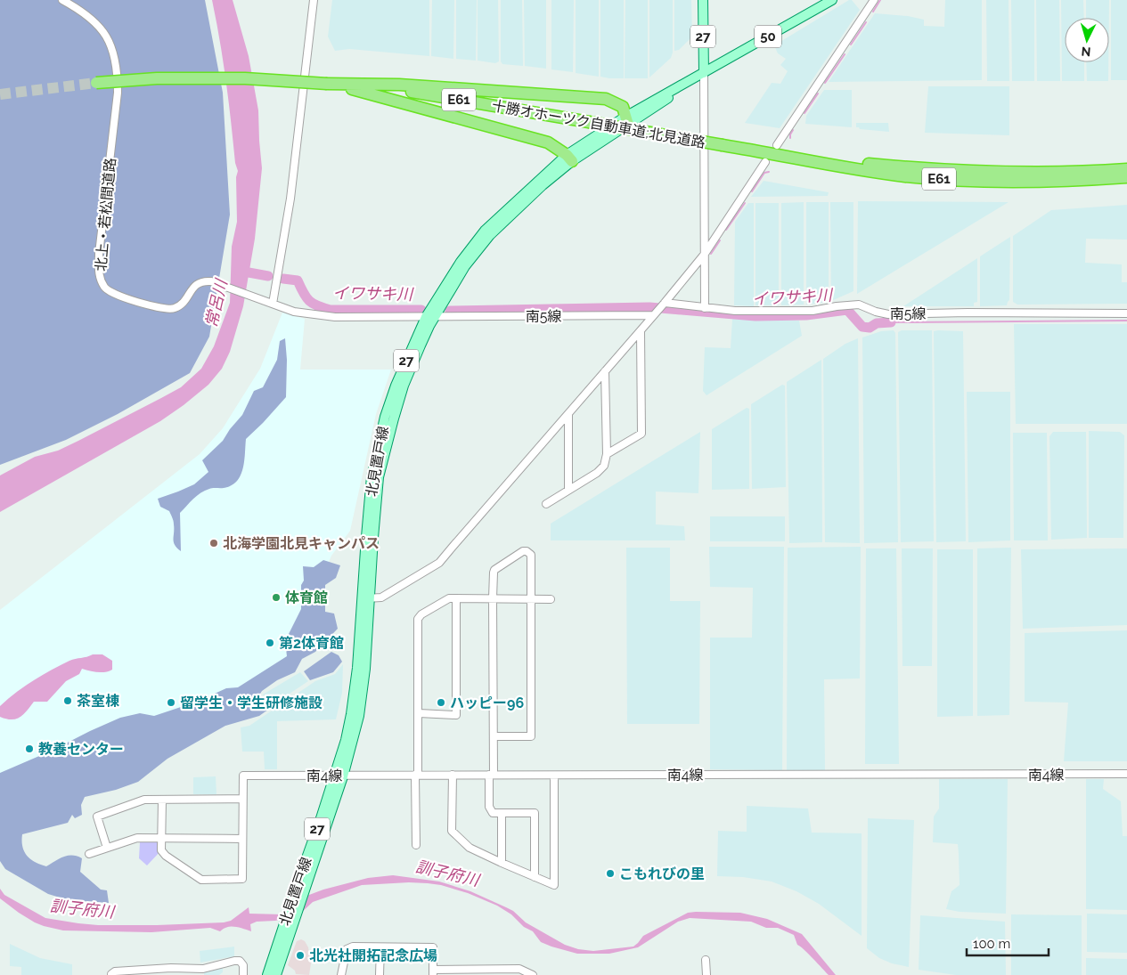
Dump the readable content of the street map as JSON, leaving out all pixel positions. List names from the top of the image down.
{
  "streets": {
    "highway": ["E61", "十勝オホーツク自動車道;北見道路"],
    "main road": ["27", "50", "北見置戸線"],
    "street": ["北上・若松間道路", "南5線", "南4線"]
  },
  "crossings": [
    ["27", "北見置戸線"],
    ["北上・若松間道路", "南5線"],
    ["北上・若松間道路", "北見置戸線"],
    ["南5線", "北見置戸線"],
    ["北見置戸線", "南4線"]
  ],
  "water": ["イワサキ川", "常呂川", "訓子府川"],
  "places": [
    "北海学園北見キャンパス",
    "体育館",
    "第2体育館",
    "茶室棟",
    "留学生・学生研修施設",
    "ハッピー96",
    "教養センター",
    "こもれびの里",
    "北光社開拓記念広場"
  ],
  "scale_bar": "100 m",
  "north": "bottom"
}
